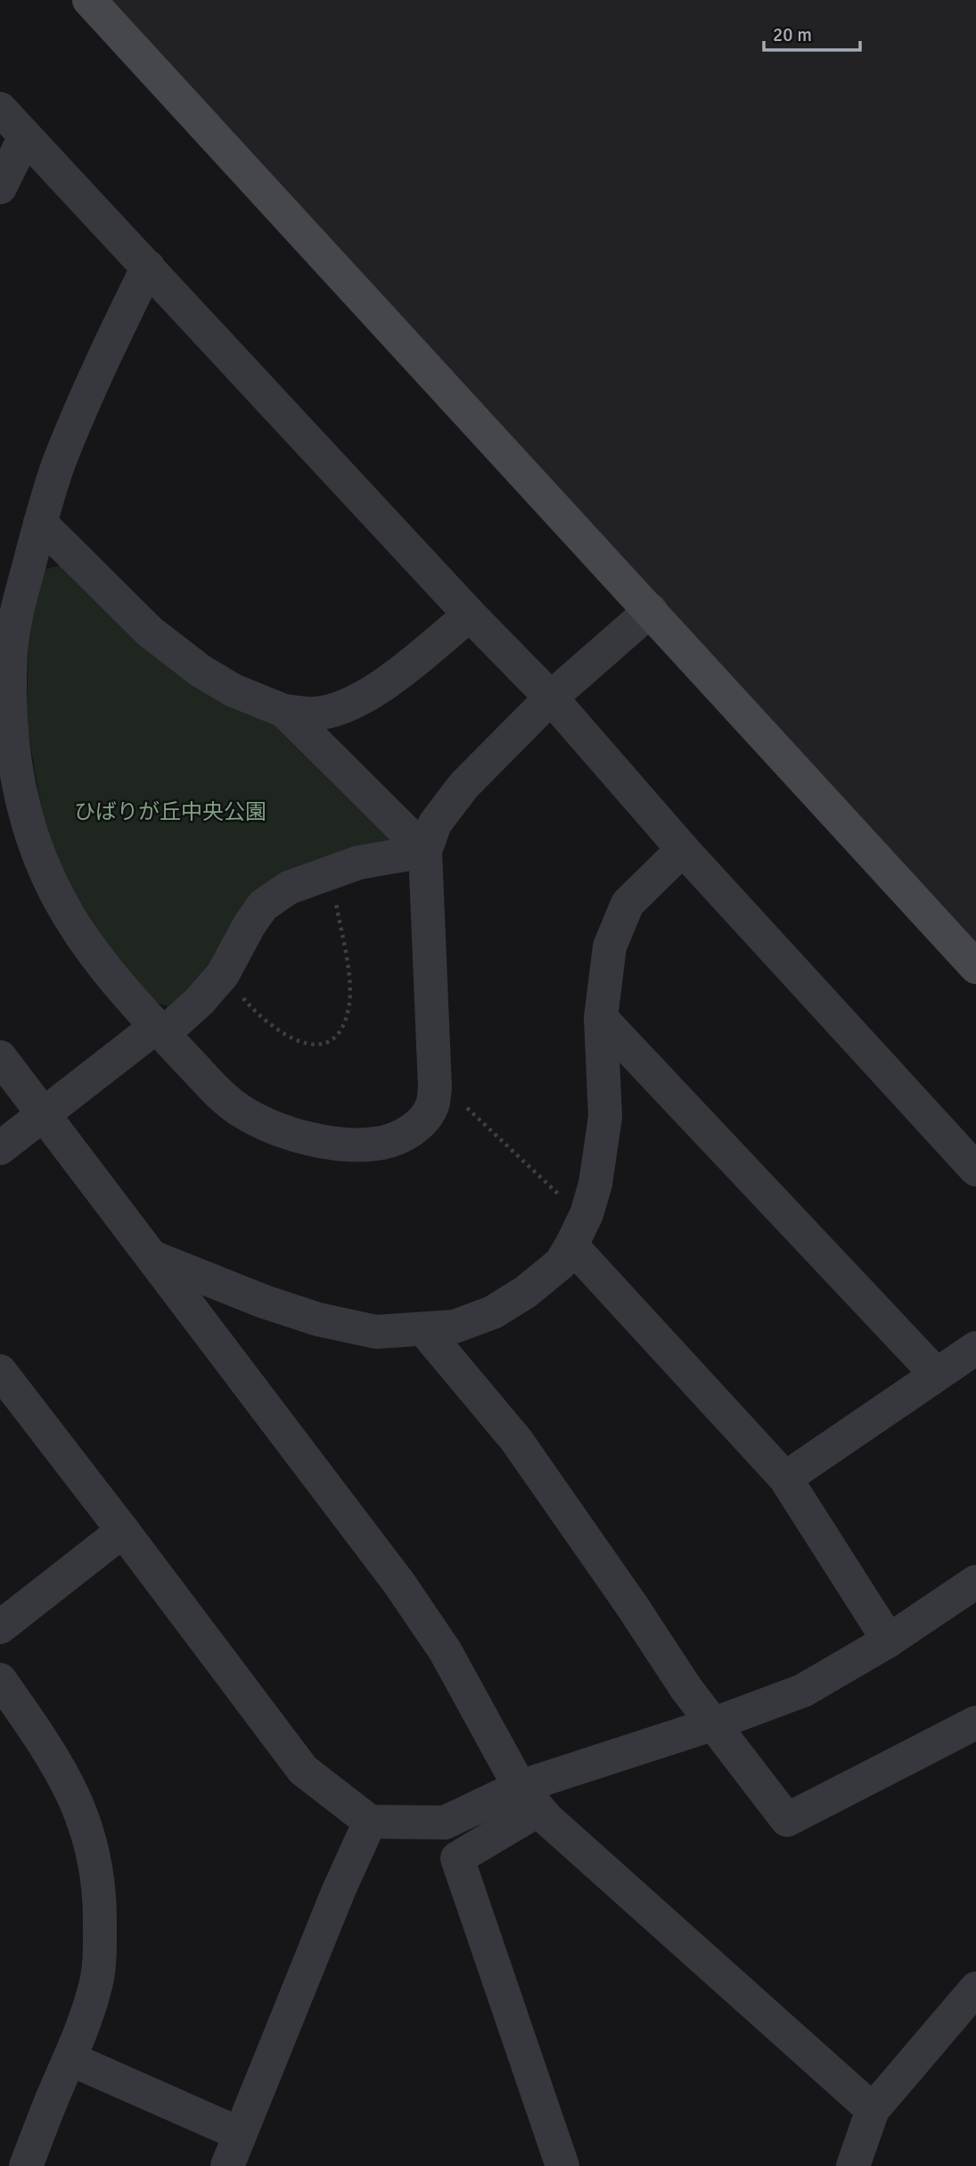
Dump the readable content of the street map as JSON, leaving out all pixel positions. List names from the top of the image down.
{
  "parks": ["ひばりが丘中央公園"],
  "scale_bar": "20 m"
}
